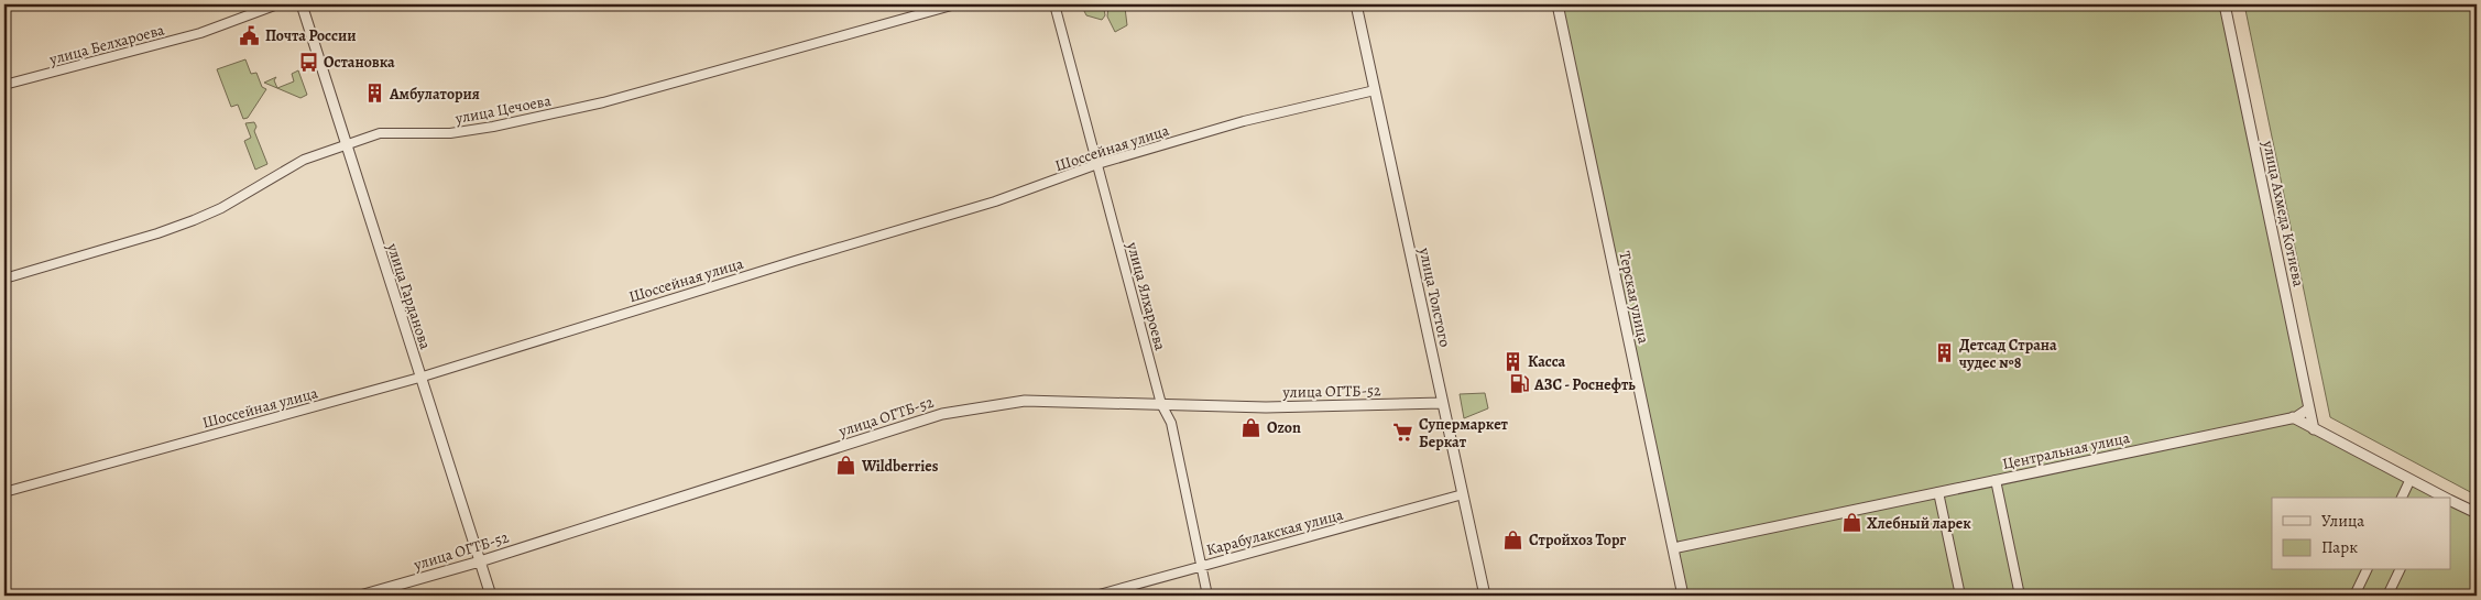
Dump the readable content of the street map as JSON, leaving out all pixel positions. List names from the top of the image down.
{
  "streets": {
    "street": [
      "улица Белхароева",
      "улица Цечоева",
      "Шоссейная улица",
      "улица Ахмеда Котиева",
      "улица Гарданова",
      "улица Ялхароева",
      "улица Толстого",
      "Терская улица",
      "улица ОГТБ-52",
      "Центральная улица",
      "Карабулакская улица"
    ]
  },
  "crossings": [
    ["улица Цечоева", "улица Гарданова"],
    ["Шоссейная улица", "улица Гарданова"],
    ["Шоссейная улица", "улица Ялхароева"],
    ["Шоссейная улица", "улица Толстого"],
    ["улица Ахмеда Котиева", "Центральная улица"],
    ["улица Гарданова", "улица ОГТБ-52"],
    ["улица Ялхароева", "улица ОГТБ-52"],
    ["улица Ялхароева", "Карабулакская улица"],
    ["улица Толстого", "улица ОГТБ-52"],
    ["улица Толстого", "Карабулакская улица"],
    ["Терская улица", "Центральная улица"]
  ],
  "places": {
    "public building": ["Почта России"],
    "bus stop": ["Остановка"],
    "building": ["Амбулатория", "Детсад Страна чудес №8", "Касса"],
    "fuel station": ["АЗС - Роснефть"],
    "shop": [
      "Ozon",
      "Wildberries",
      "Хлебный ларек",
      "Стройхоз Торг"
    ],
    "supermarket": ["Супермаркет Беркат"]
  },
  "legend": ["Улица", "Парк"]
}
